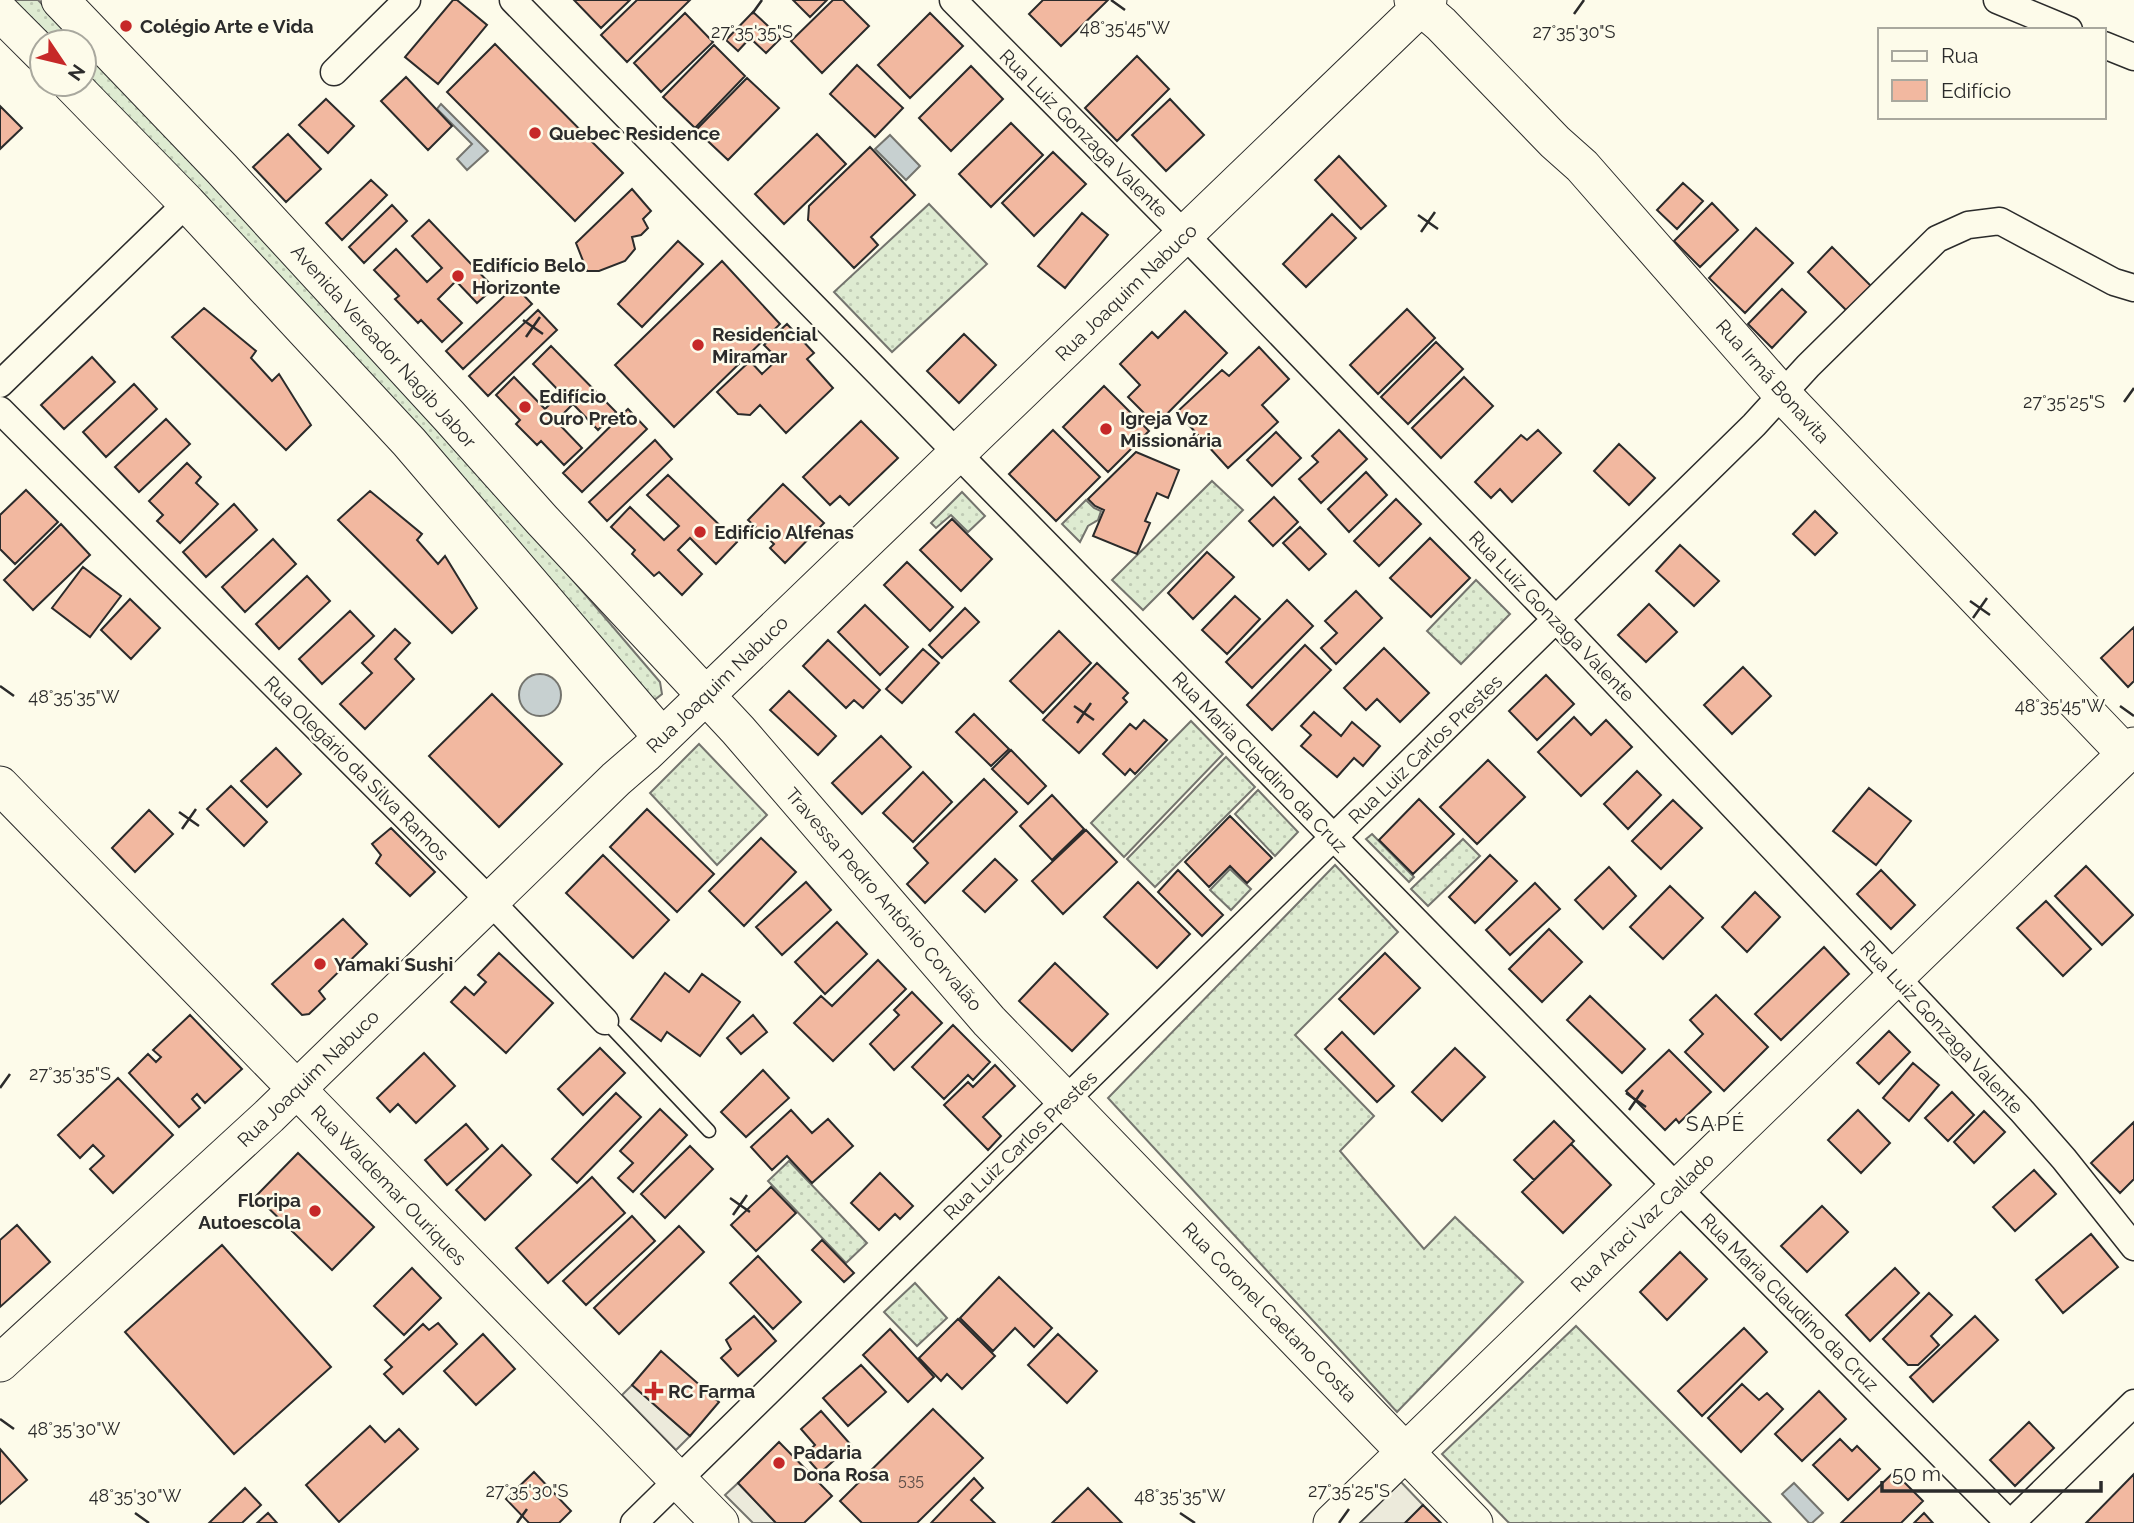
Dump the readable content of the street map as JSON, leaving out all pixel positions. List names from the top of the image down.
{
  "streets": {
    "main road": [
      "Rua Joaquim Nabuco",
      "Avenida Vereador Nagib Jabor",
      "Rua Irmã Bonavita",
      "Travessa Pedro Antônio Corvalão",
      "Rua Waldemar Ouriques",
      "Rua Araci Vaz Callado",
      "Rua Coronel Caetano Costa"
    ],
    "street": [
      "Rua Luiz Gonzaga Valente",
      "Rua Luiz Carlos Prestes",
      "Rua Maria Claudino da Cruz",
      "Rua Olegário da Silva Ramos"
    ]
  },
  "crossings": [
    ["Rua Luiz Gonzaga Valente", "Rua Joaquim Nabuco"],
    ["Rua Luiz Gonzaga Valente", "Rua Luiz Carlos Prestes"],
    ["Rua Luiz Gonzaga Valente", "Rua Araci Vaz Callado"],
    ["Rua Joaquim Nabuco", "Avenida Vereador Nagib Jabor"],
    ["Rua Joaquim Nabuco", "Rua Irmã Bonavita"],
    ["Rua Joaquim Nabuco", "Rua Maria Claudino da Cruz"],
    ["Rua Joaquim Nabuco", "Rua Olegário da Silva Ramos"],
    ["Rua Joaquim Nabuco", "Travessa Pedro Antônio Corvalão"],
    ["Rua Joaquim Nabuco", "Rua Waldemar Ouriques"],
    ["Avenida Vereador Nagib Jabor", "Travessa Pedro Antônio Corvalão"],
    ["Rua Irmã Bonavita", "Rua Luiz Carlos Prestes"],
    ["Rua Irmã Bonavita", "Rua Araci Vaz Callado"],
    ["Rua Luiz Carlos Prestes", "Rua Maria Claudino da Cruz"],
    ["Rua Luiz Carlos Prestes", "Travessa Pedro Antônio Corvalão"],
    ["Rua Luiz Carlos Prestes", "Rua Waldemar Ouriques"],
    ["Rua Luiz Carlos Prestes", "Rua Coronel Caetano Costa"],
    ["Rua Maria Claudino da Cruz", "Rua Araci Vaz Callado"],
    ["Travessa Pedro Antônio Corvalão", "Rua Coronel Caetano Costa"],
    ["Rua Araci Vaz Callado", "Rua Coronel Caetano Costa"]
  ],
  "districts": ["SAPÉ"],
  "places": {
    "other": [
      "Colégio Arte e Vida",
      "Quebec Residence",
      "Edifício Belo Horizonte",
      "Residencial Miramar",
      "Edifício Ouro Preto",
      "Igreja Voz Missionária",
      "Edifício Alfenas",
      "Yamaki Sushi",
      "Floripa Autoescola",
      "Padaria Dona Rosa"
    ],
    "health": ["RC Farma"]
  },
  "house_numbers": ["535"],
  "legend": ["Rua", "Edifício"],
  "scale_bar": "50 m",
  "north": "bottom right",
  "coordinates": [
    "48°35'45\"W",
    "27°35'35\"S",
    "27°35'30\"S",
    "27°35'25\"S",
    "48°35'35\"W",
    "48°35'30\"W"
  ]
}
